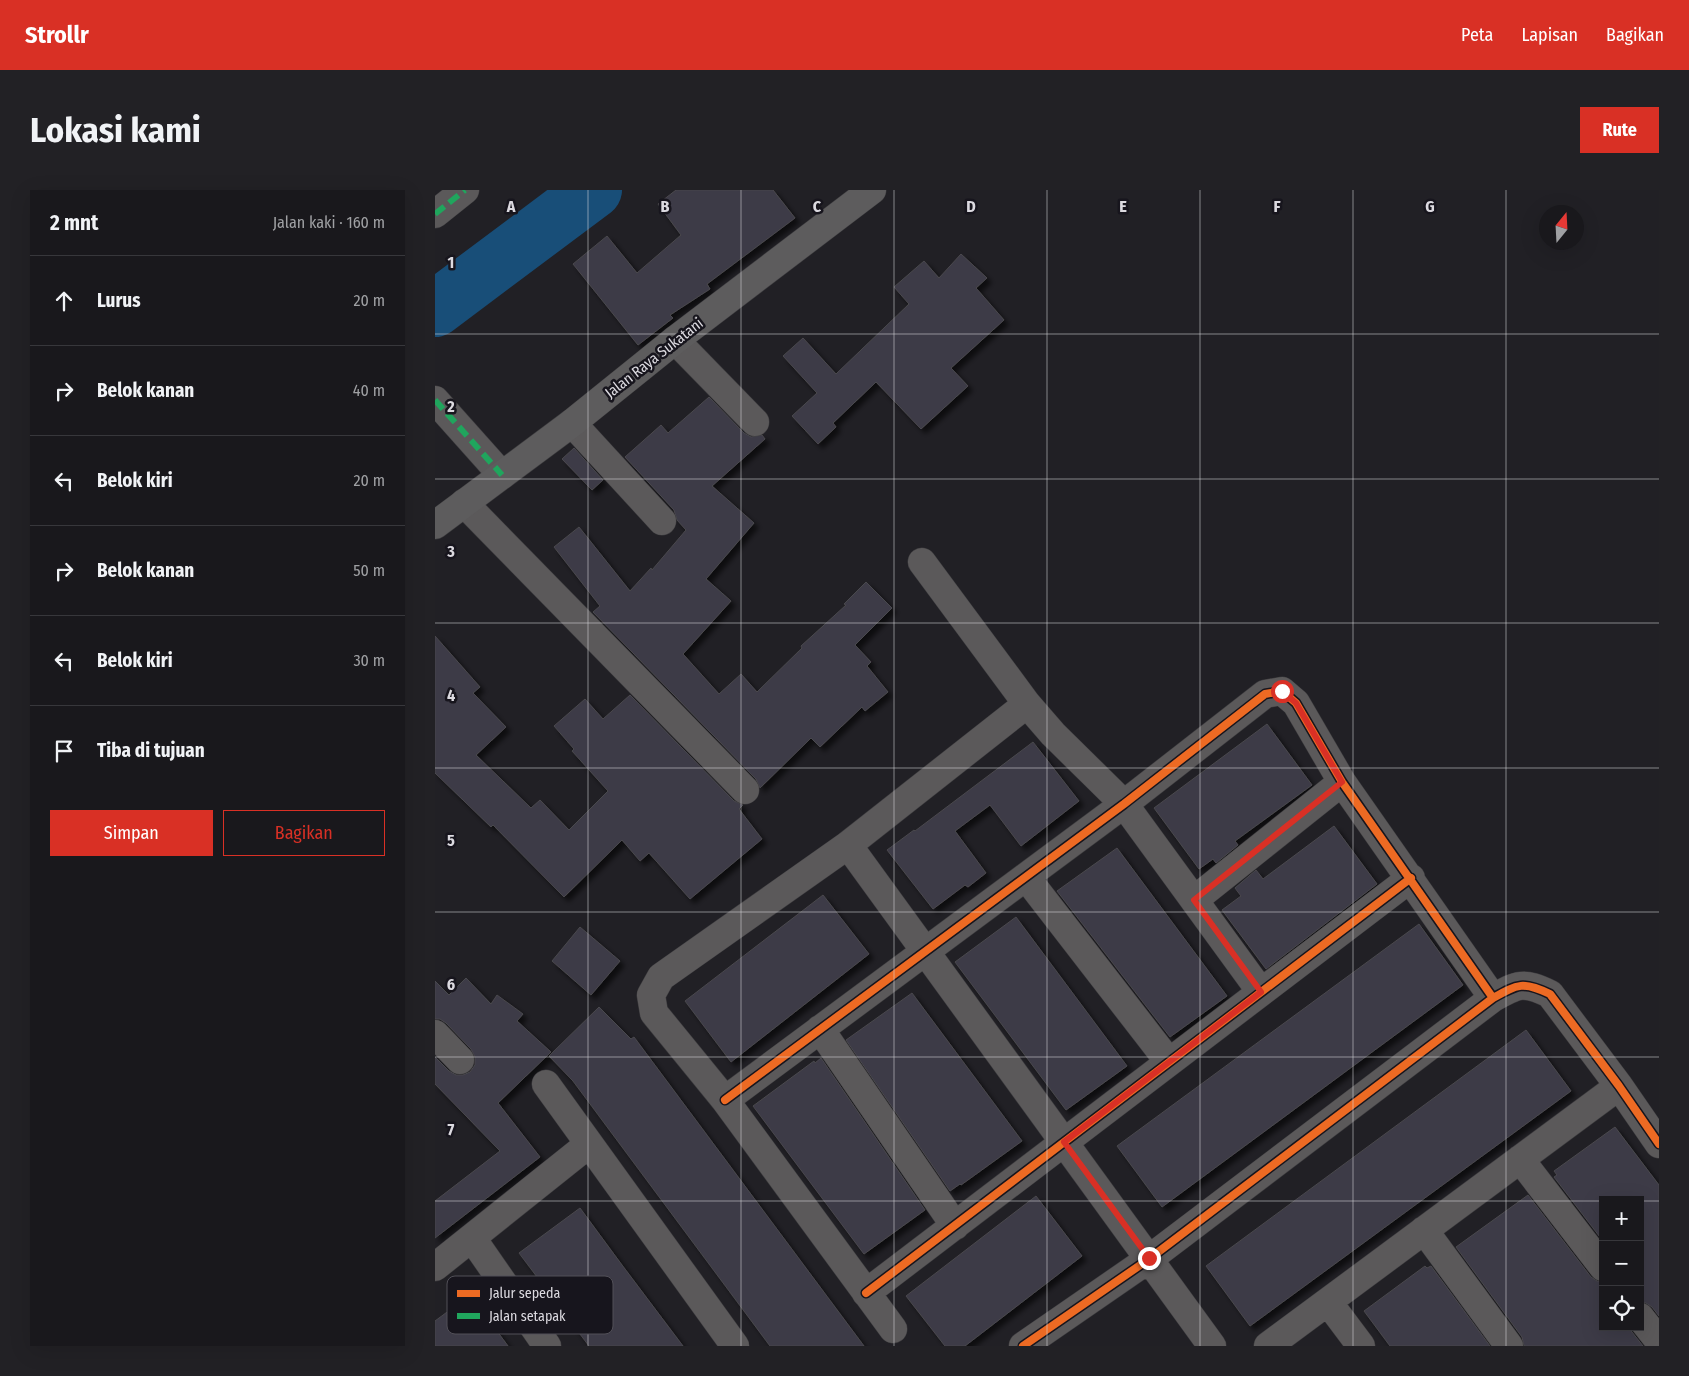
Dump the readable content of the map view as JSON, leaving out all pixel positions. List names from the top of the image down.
{
  "streets": {
    "main road": ["Jalan Raya Sukatani"]
  },
  "legend": ["Jalur sepeda", "Jalan setapak"],
  "north": "top",
  "page": {
    "header": "Strollr",
    "nav": ["Peta", "Lapisan", "Bagikan"],
    "buttons": [
      "Rute",
      ["Simpan", "Bagikan"]
    ],
    "title": "Lokasi kami",
    "heading": ["2 mnt", "Jalan kaki · 160 m"],
    "list": [
      ["Lurus", "20 m"],
      ["Belok kanan", "40 m"],
      ["Belok kiri", "20 m"],
      ["Belok kanan", "50 m"],
      ["Belok kiri", "30 m"],
      "Tiba di tujuan"
    ],
    "map_buttons": ["+", "−"]
  },
  "grid": {
    "columns": [
      "A",
      "B",
      "C",
      "D",
      "E",
      "F",
      "G"
    ],
    "rows": [
      "1",
      "2",
      "3",
      "4",
      "5",
      "6",
      "7"
    ]
  }
}
